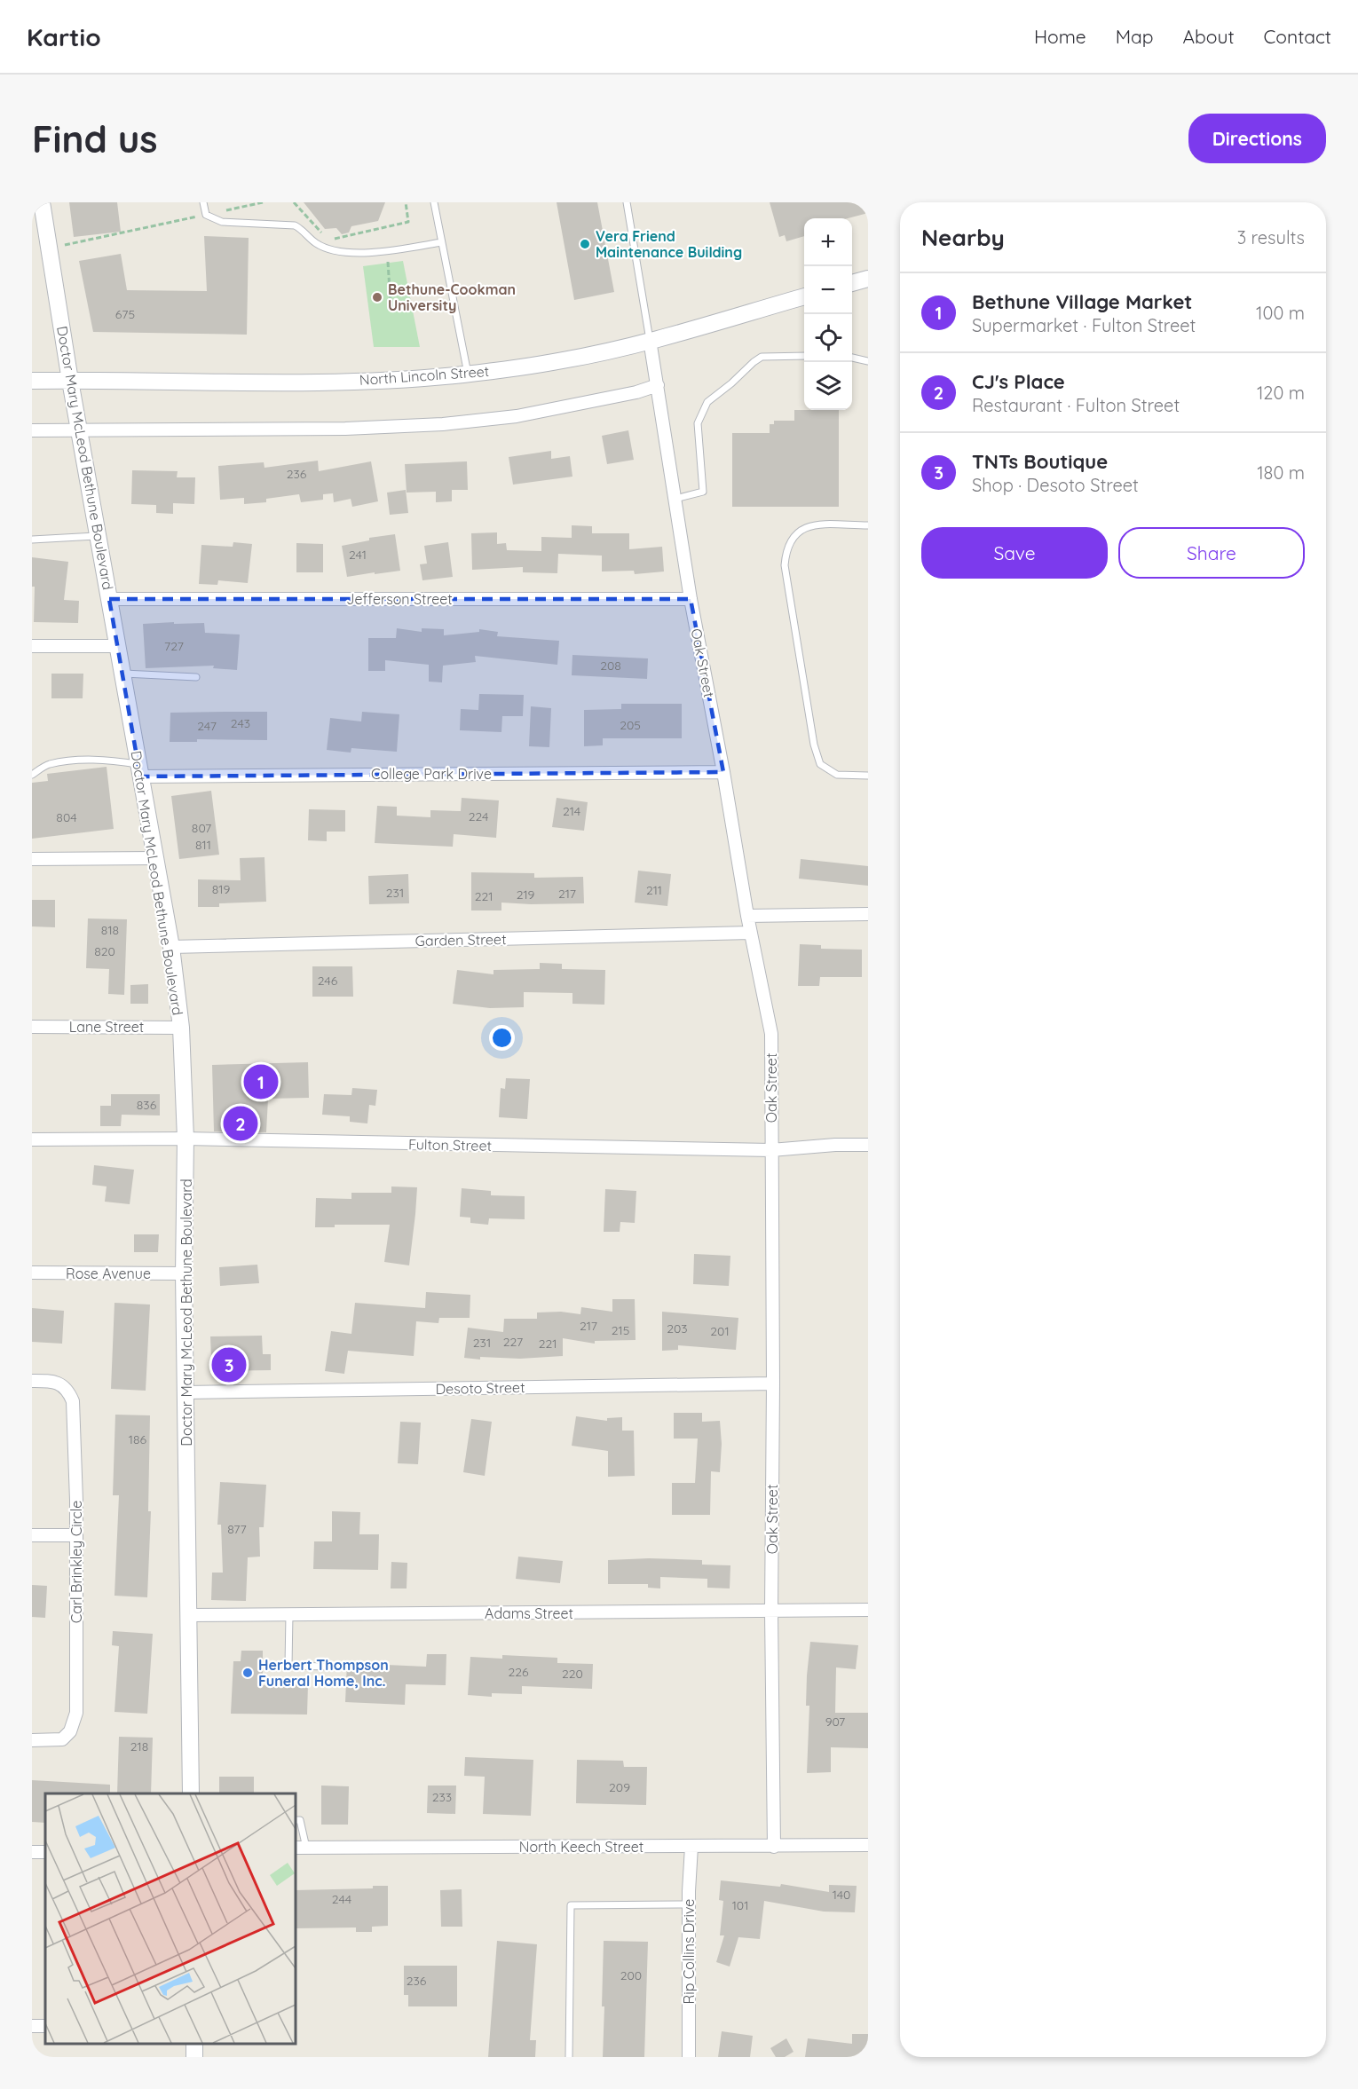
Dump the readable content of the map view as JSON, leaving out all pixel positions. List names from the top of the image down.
{
  "streets": {
    "street": [
      "North Lincoln Street",
      "Doctor Mary McLeod Bethune Boulevard",
      "Jefferson Street",
      "Oak Street",
      "College Park Drive",
      "Garden Street",
      "Lane Street",
      "Fulton Street",
      "Rose Avenue",
      "Desoto Street",
      "Carl Brinkley Circle",
      "Adams Street",
      "North Keech Street",
      "Rip Collins Drive"
    ]
  },
  "crossings": [
    ["North Lincoln Street", "Doctor Mary McLeod Bethune Boulevard"],
    ["North Lincoln Street", "Oak Street"],
    ["Doctor Mary McLeod Bethune Boulevard", "Jefferson Street"],
    ["Doctor Mary McLeod Bethune Boulevard", "College Park Drive"],
    ["Doctor Mary McLeod Bethune Boulevard", "Garden Street"],
    ["Doctor Mary McLeod Bethune Boulevard", "Lane Street"],
    ["Doctor Mary McLeod Bethune Boulevard", "Fulton Street"],
    ["Doctor Mary McLeod Bethune Boulevard", "Rose Avenue"],
    ["Doctor Mary McLeod Bethune Boulevard", "Desoto Street"],
    ["Doctor Mary McLeod Bethune Boulevard", "Adams Street"],
    ["Jefferson Street", "Oak Street"],
    ["Oak Street", "College Park Drive"],
    ["Oak Street", "Garden Street"],
    ["Oak Street", "Fulton Street"],
    ["Oak Street", "Desoto Street"],
    ["Oak Street", "Adams Street"],
    ["Oak Street", "North Keech Street"],
    ["North Keech Street", "Rip Collins Drive"]
  ],
  "places": ["Vera Friend Maintenance Building", "Bethune-Cookman University", "Herbert Thompson Funeral Home, Inc."],
  "house_numbers": [
    "675",
    "236",
    "241",
    "727",
    "208",
    "243",
    "205",
    "247",
    "214",
    "224",
    "804",
    "807",
    "811",
    "819",
    "211",
    "231",
    "217",
    "219",
    "221",
    "818",
    "820",
    "246",
    "836",
    "217",
    "203",
    "215",
    "201",
    "227",
    "231",
    "221",
    "186",
    "877",
    "226",
    "220",
    "907",
    "218",
    "209",
    "233",
    "140",
    "244",
    "101",
    "200",
    "236"
  ],
  "page": {
    "header": "Kartio",
    "nav": [
      "Home",
      "Map",
      "About",
      "Contact"
    ],
    "buttons": [
      "Directions",
      ["Save", "Share"]
    ],
    "title": "Find us",
    "heading": ["Nearby", "3 results"],
    "map_buttons": ["+", "−"],
    "list": [
      {
        "mark": "1",
        "name": "Bethune Village Market",
        "note": "Supermarket · Fulton Street",
        "value": "100 m"
      },
      {
        "mark": "2",
        "name": "CJ's Place",
        "note": "Restaurant · Fulton Street",
        "value": "120 m"
      },
      {
        "mark": "3",
        "name": "TNTs Boutique",
        "note": "Shop · Desoto Street",
        "value": "180 m"
      }
    ],
    "pins": ["1", "2", "3"]
  }
}
